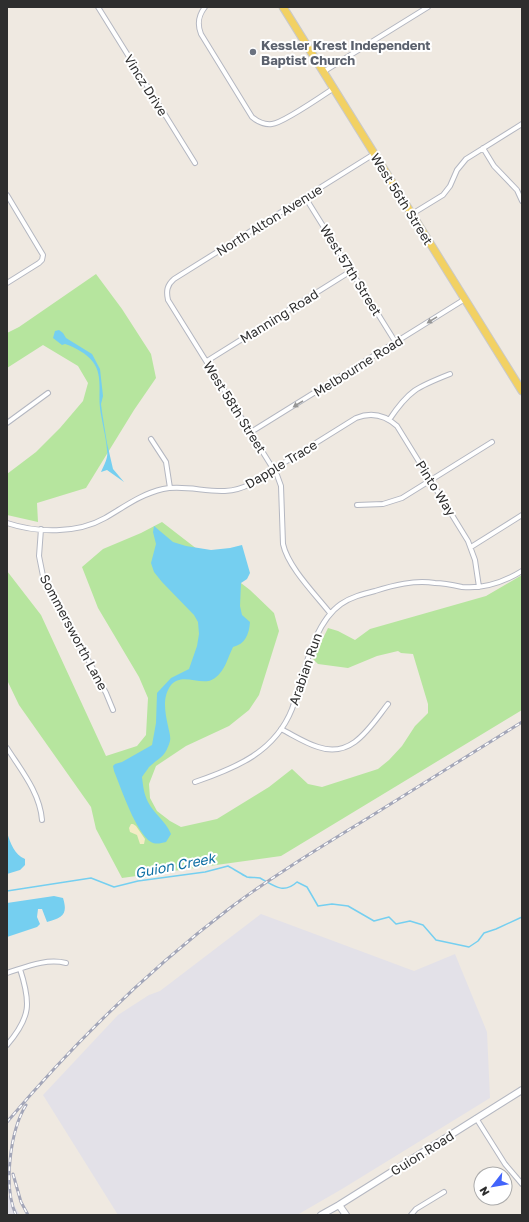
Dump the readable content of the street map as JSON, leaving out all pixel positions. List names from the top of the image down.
{
  "streets": {
    "main road": ["West 56th Street"],
    "street": [
      "Vincz Drive",
      "North Alton Avenue",
      "West 57th Street",
      "Manning Road",
      "Melbourne Road",
      "West 58th Street",
      "Dapple Trace",
      "Pinto Way",
      "Sommersworth Lane",
      "Arabian Run",
      "Guion Road"
    ]
  },
  "crossings": [
    ["West 56th Street", "North Alton Avenue"],
    ["West 56th Street", "Melbourne Road"],
    ["North Alton Avenue", "West 57th Street"],
    ["North Alton Avenue", "West 58th Street"],
    ["West 57th Street", "Manning Road"],
    ["West 57th Street", "Melbourne Road"],
    ["Manning Road", "West 58th Street"],
    ["Melbourne Road", "West 58th Street"],
    ["West 58th Street", "Dapple Trace"],
    ["West 58th Street", "Arabian Run"],
    ["Dapple Trace", "Pinto Way"],
    ["Dapple Trace", "Sommersworth Lane"],
    ["Pinto Way", "Arabian Run"]
  ],
  "one_way": ["Melbourne Road"],
  "water": ["Guion Creek"],
  "places": ["Kessler Krest Independent Baptist Church"],
  "north": "bottom left"
}
